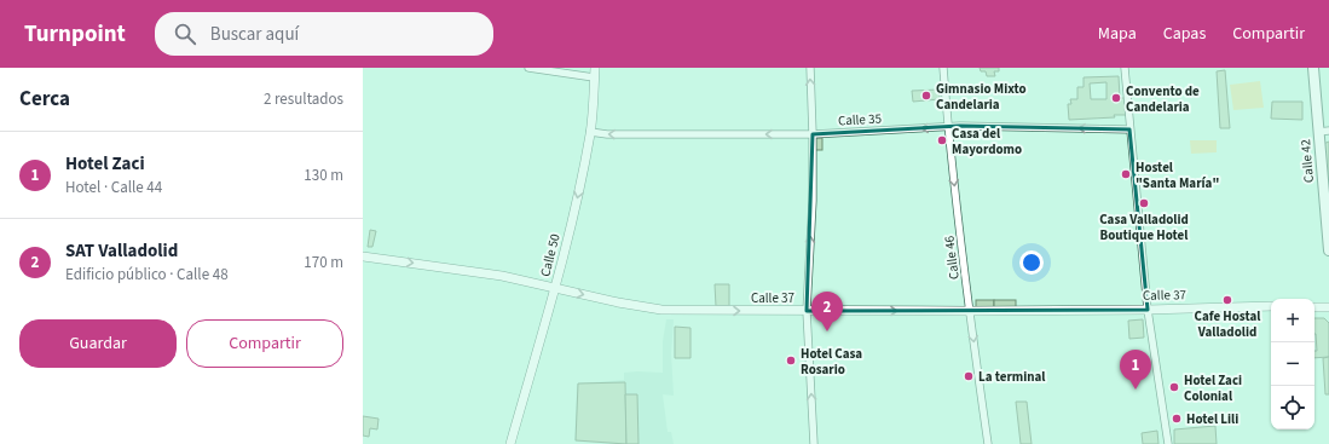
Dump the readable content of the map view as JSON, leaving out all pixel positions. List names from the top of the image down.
{
  "streets": {
    "main road": ["Calle 42"],
    "street": [
      "Calle 35",
      "Calle 50",
      "Calle 46",
      "Calle 37"
    ]
  },
  "crossings": [
    ["Calle 35", "Calle 50"],
    ["Calle 35", "Calle 46"],
    ["Calle 50", "Calle 37"],
    ["Calle 46", "Calle 37"]
  ],
  "one_way": [
    "Calle 35",
    "Calle 50",
    "Calle 46",
    "Calle 37"
  ],
  "places": [
    "Gimnasio Mixto Candelaria",
    "Convento de Candelaria",
    "Casa del Mayordomo",
    "Hostel \"Santa María\"",
    "Casa Valladolid Boutique Hotel",
    "Cafe Hostal Valladolid",
    "Hotel Casa Rosario",
    "La terminal",
    "Hotel Zaci Colonial",
    "Hotel Lili"
  ],
  "page": {
    "header": "Turnpoint",
    "search": "Buscar aquí",
    "nav": ["Mapa", "Capas", "Compartir"],
    "heading": ["Cerca", "2 resultados"],
    "list": [
      {
        "mark": "1",
        "name": "Hotel Zaci",
        "note": "Hotel · Calle 44",
        "value": "130 m"
      },
      {
        "mark": "2",
        "name": "SAT Valladolid",
        "note": "Edificio público · Calle 48",
        "value": "170 m"
      }
    ],
    "pins": ["2", "1"],
    "map_buttons": ["+", "−"],
    "buttons": ["Guardar", "Compartir"]
  }
}
